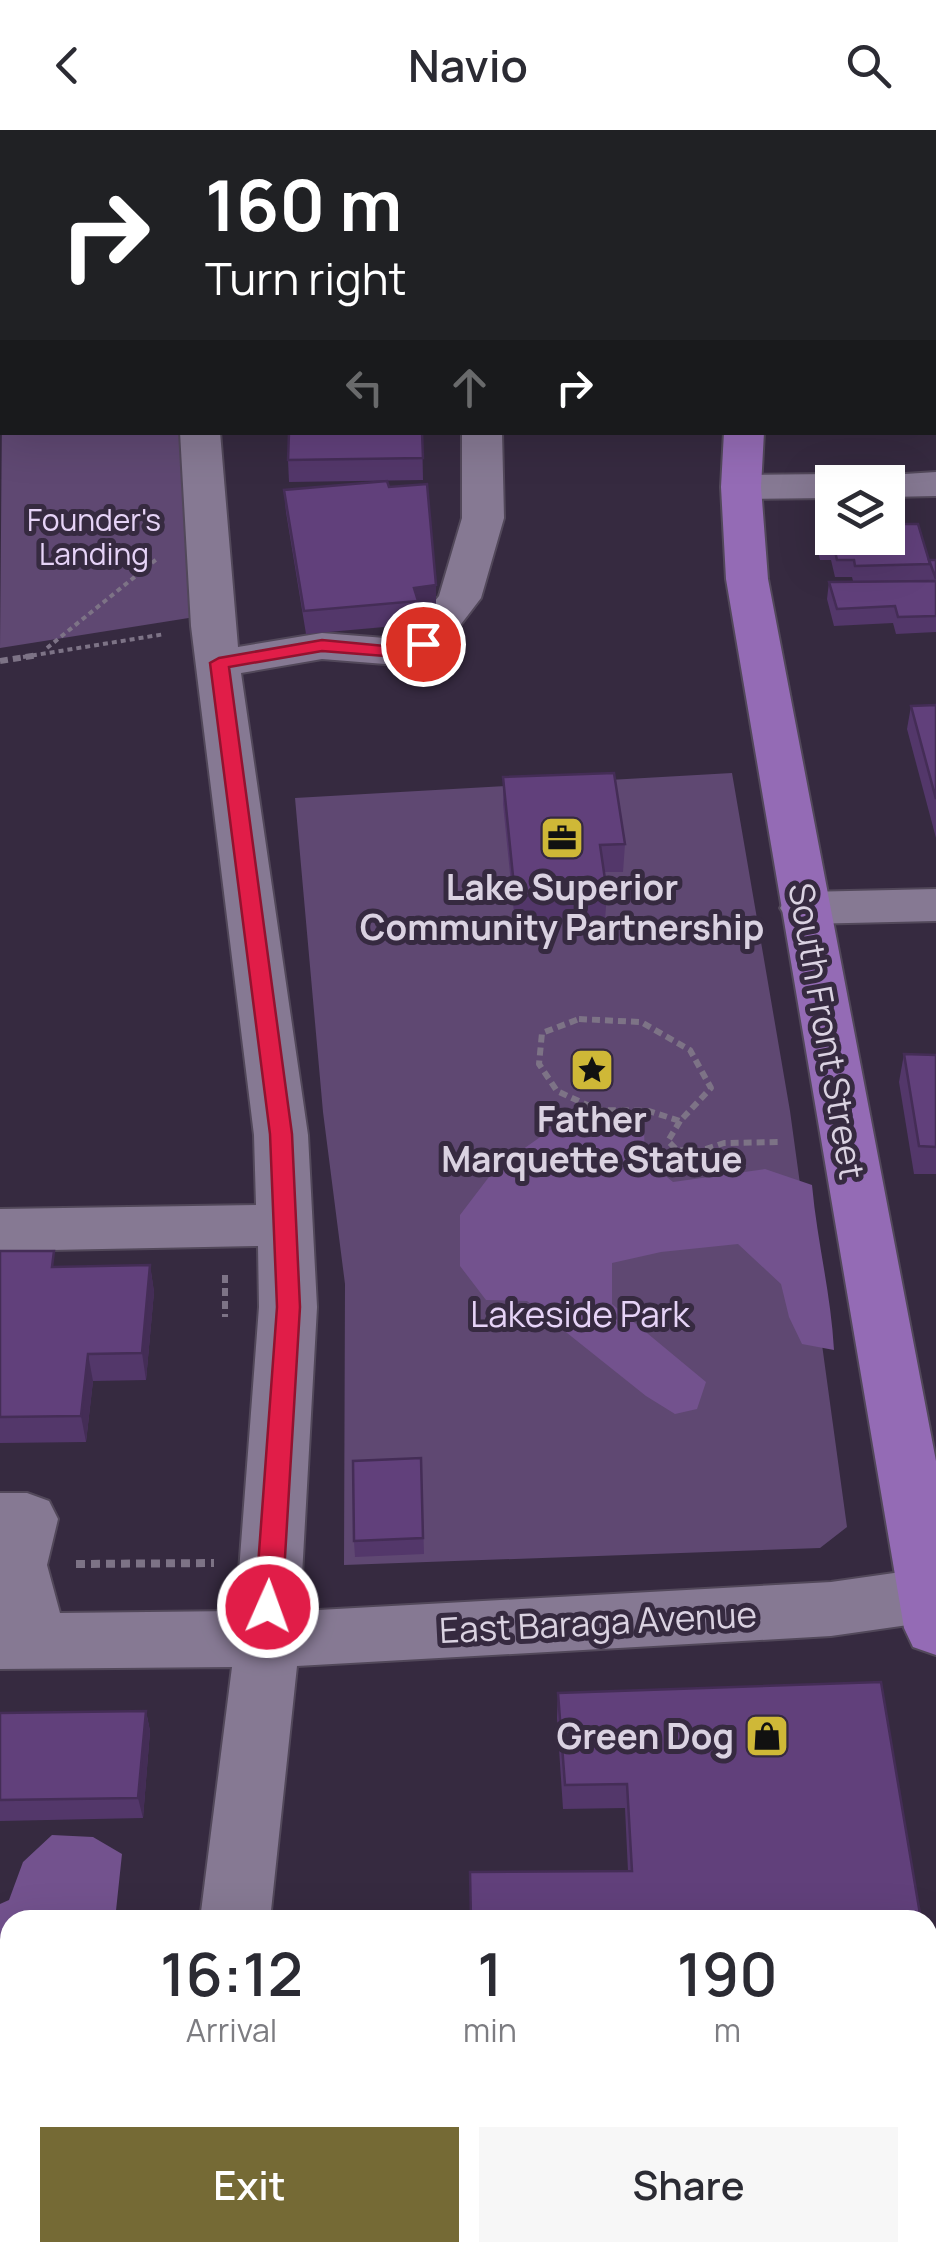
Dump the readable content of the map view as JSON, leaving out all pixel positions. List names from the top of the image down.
{
  "streets": {
    "main road": ["South Front Street"],
    "street": ["East Baraga Avenue"]
  },
  "crossings": [
    ["South Front Street", "East Baraga Avenue"]
  ],
  "parks": ["Founder's Landing", "Lakeside Park"],
  "places": {
    "office": ["Lake Superior Community Partnership"],
    "place": ["Father Marquette Statue"],
    "shop": ["Green Dog"]
  },
  "page": {
    "header": "Navio",
    "turn": ["160 m", "Turn right"],
    "eta": [
      "16:12",
      "Arrival",
      "1",
      "min",
      "190",
      "m"
    ],
    "buttons": ["Exit", "Share"]
  }
}
